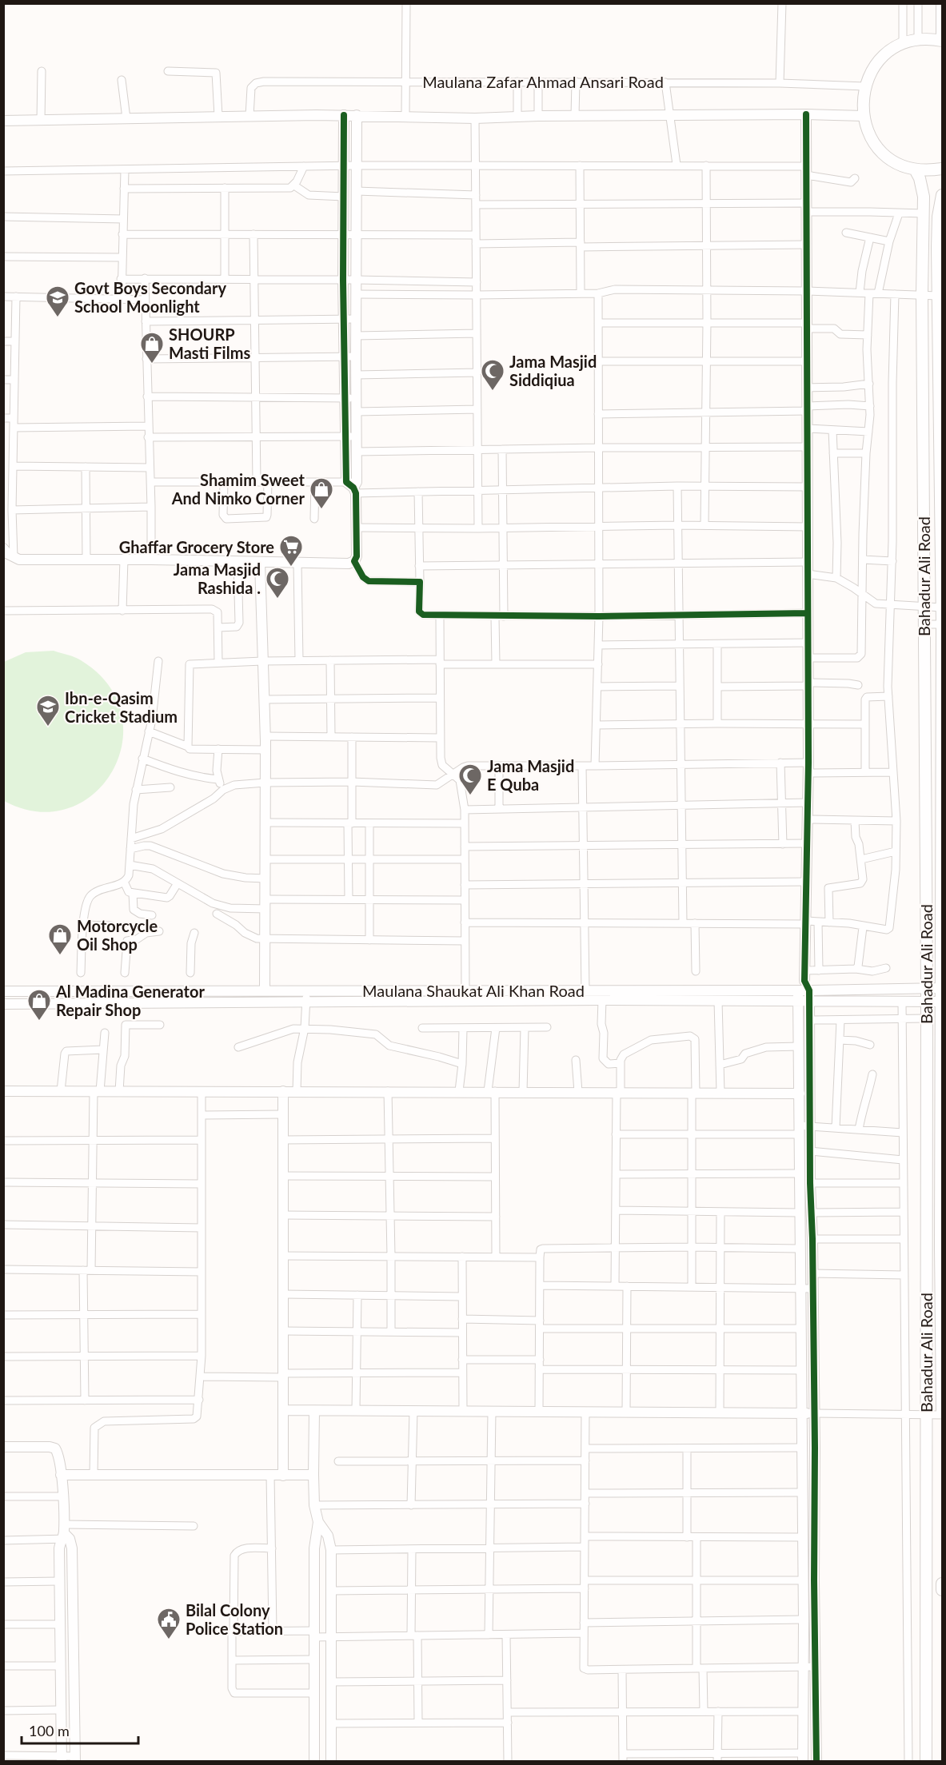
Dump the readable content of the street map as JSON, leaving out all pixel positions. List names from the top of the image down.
{
  "streets": {
    "main road": ["Bahadur Ali Road"],
    "street": ["Maulana Zafar Ahmad Ansari Road", "Maulana Shaukat Ali Khan Road"]
  },
  "crossings": [
    ["Bahadur Ali Road", "Maulana Shaukat Ali Khan Road"]
  ],
  "places": {
    "school or university": ["Govt Boys Secondary School Moonlight", "Ibn-e-Qasim Cricket Stadium"],
    "shop": [
      "SHOURP Masti Films",
      "Shamim Sweet And Nimko Corner",
      "Motorcycle Oil Shop",
      "Al Madina Generator Repair Shop"
    ],
    "mosque": ["Jama Masjid Siddiqiua", "Jama Masjid Rashida .", "Jama Masjid E Quba"],
    "supermarket": ["Ghaffar Grocery Store"],
    "public building": ["Bilal Colony Police Station"]
  },
  "scale_bar": "100 m"
}
